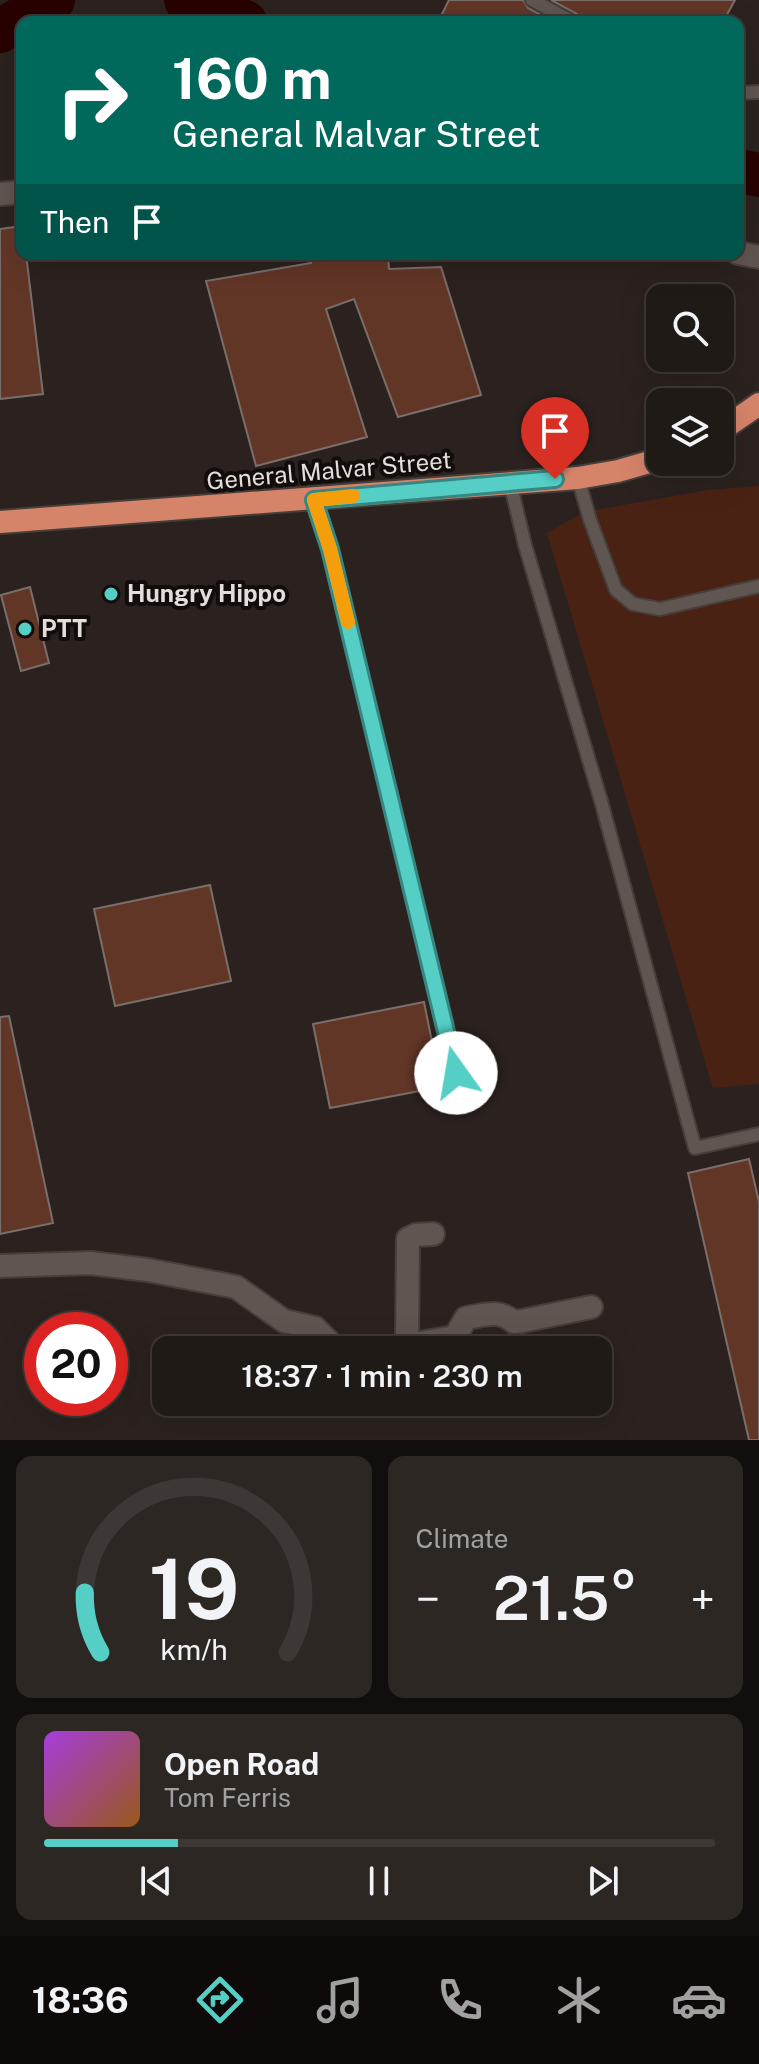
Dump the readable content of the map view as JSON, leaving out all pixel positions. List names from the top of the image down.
{
  "streets": {
    "highway": ["General Malvar Street"]
  },
  "places": ["Hungry Hippo", "PTT"],
  "page": {
    "turn": ["160 m", "General Malvar Street"],
    "then": "Then",
    "limit": "20",
    "trip": "18:37 · 1 min · 230 m",
    "tile": "Climate",
    "heat": ["−", "21.5°", "+"],
    "song": ["Open Road", "Tom Ferris"],
    "tabs": "18:36",
    "gauge": ["19", "km/h"]
  }
}
